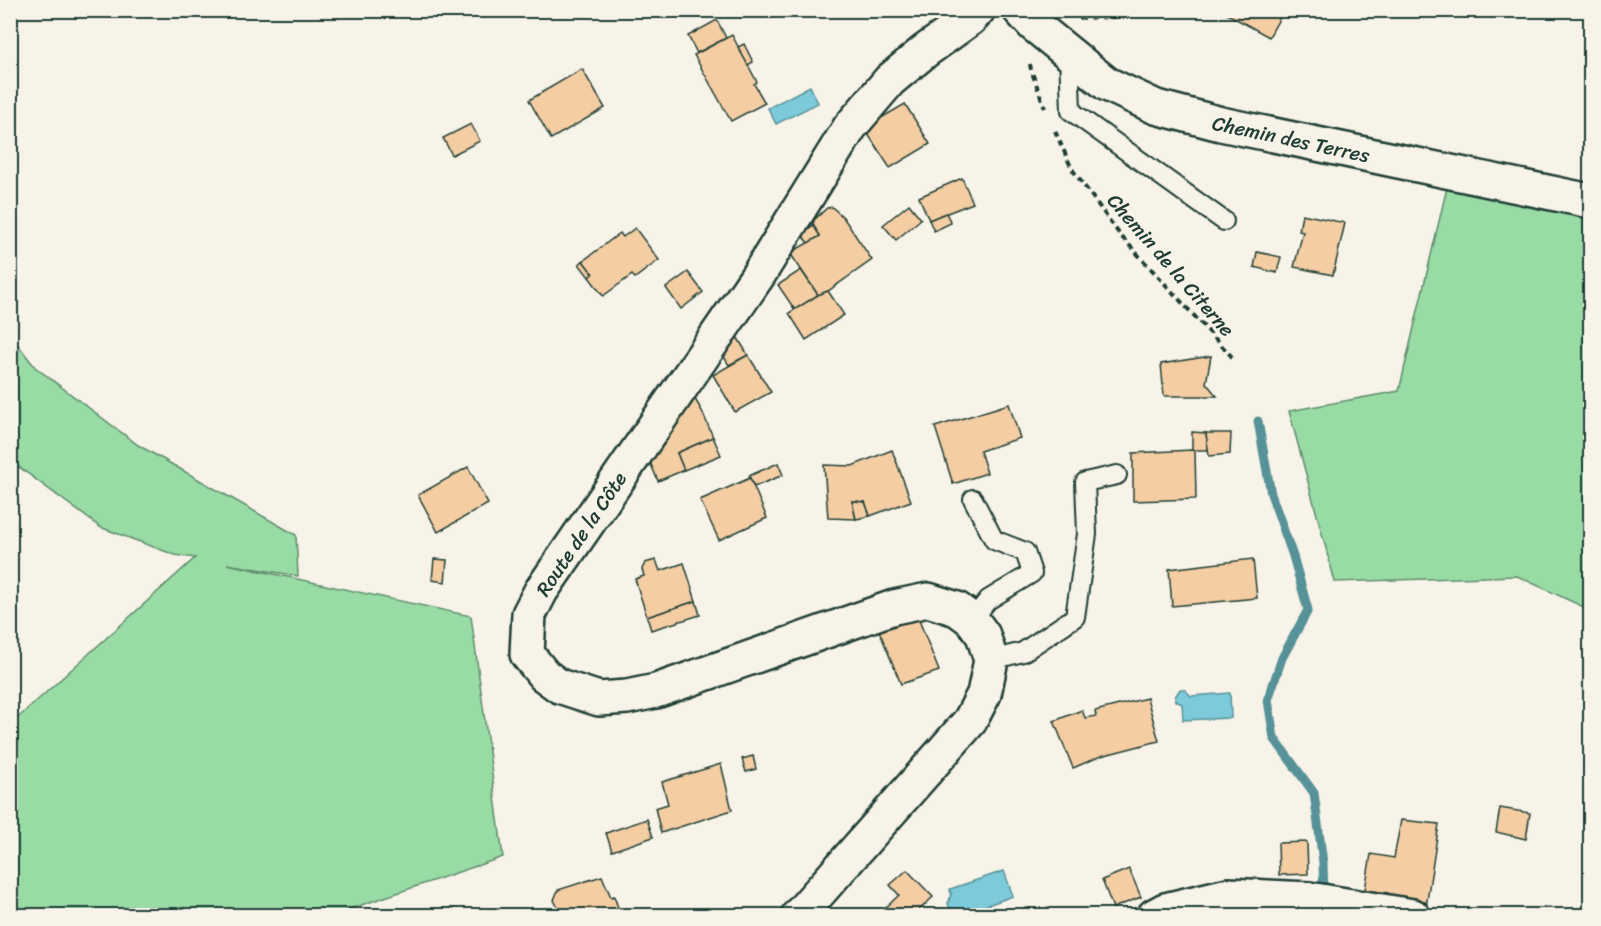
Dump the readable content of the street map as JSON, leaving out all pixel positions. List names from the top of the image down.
{
  "streets": {
    "street": ["Chemin des Terres", "Route de la Côte"],
    "path": ["Chemin de la Citerne"]
  }
}
